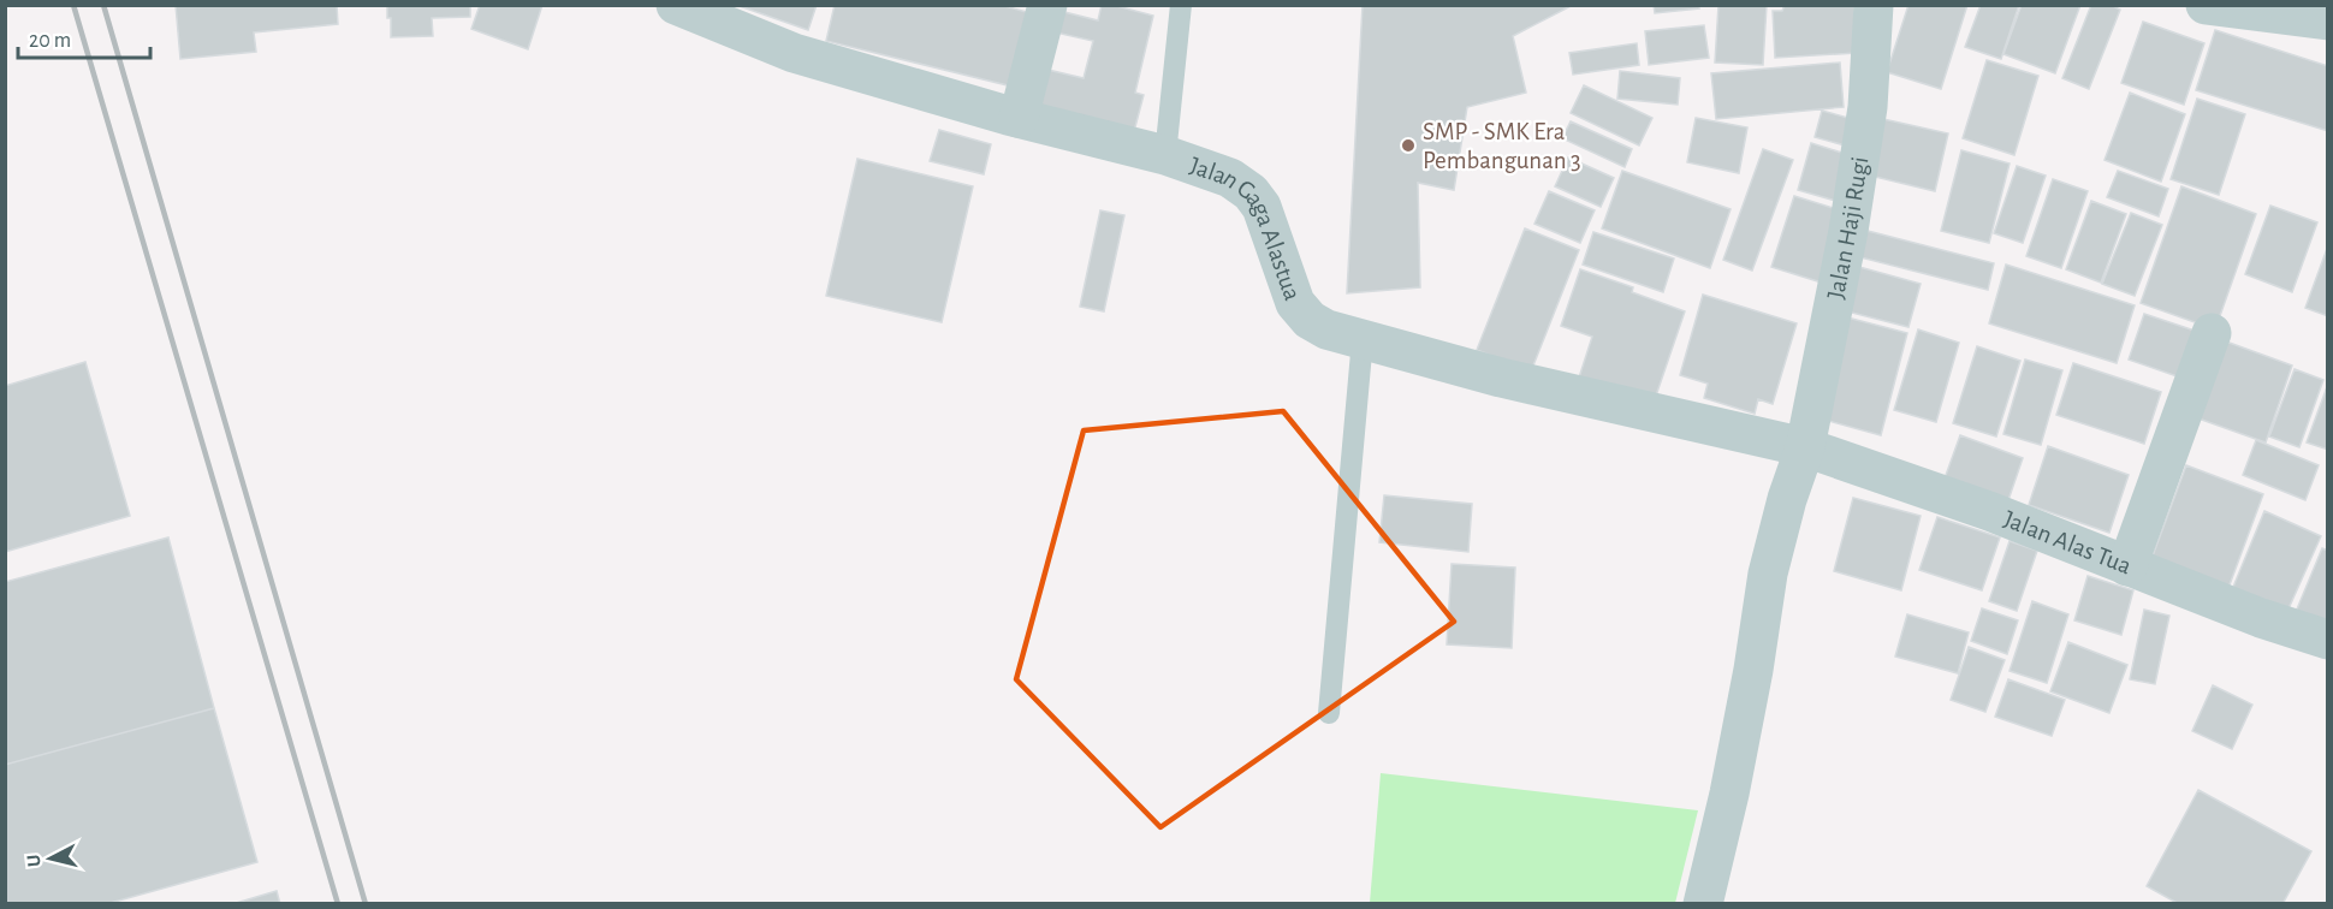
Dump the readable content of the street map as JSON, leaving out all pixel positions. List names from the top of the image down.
{
  "streets": {
    "street": ["Jalan Haji Rugi", "Jalan Gaga Alastua", "Jalan Alas Tua"]
  },
  "crossings": [
    ["Jalan Haji Rugi", "Jalan Gaga Alastua"],
    ["Jalan Haji Rugi", "Jalan Alas Tua"],
    ["Jalan Gaga Alastua", "Jalan Alas Tua"]
  ],
  "places": ["SMP - SMK Era Pembangunan 3"],
  "scale_bar": "20 m",
  "north": "left"
}
